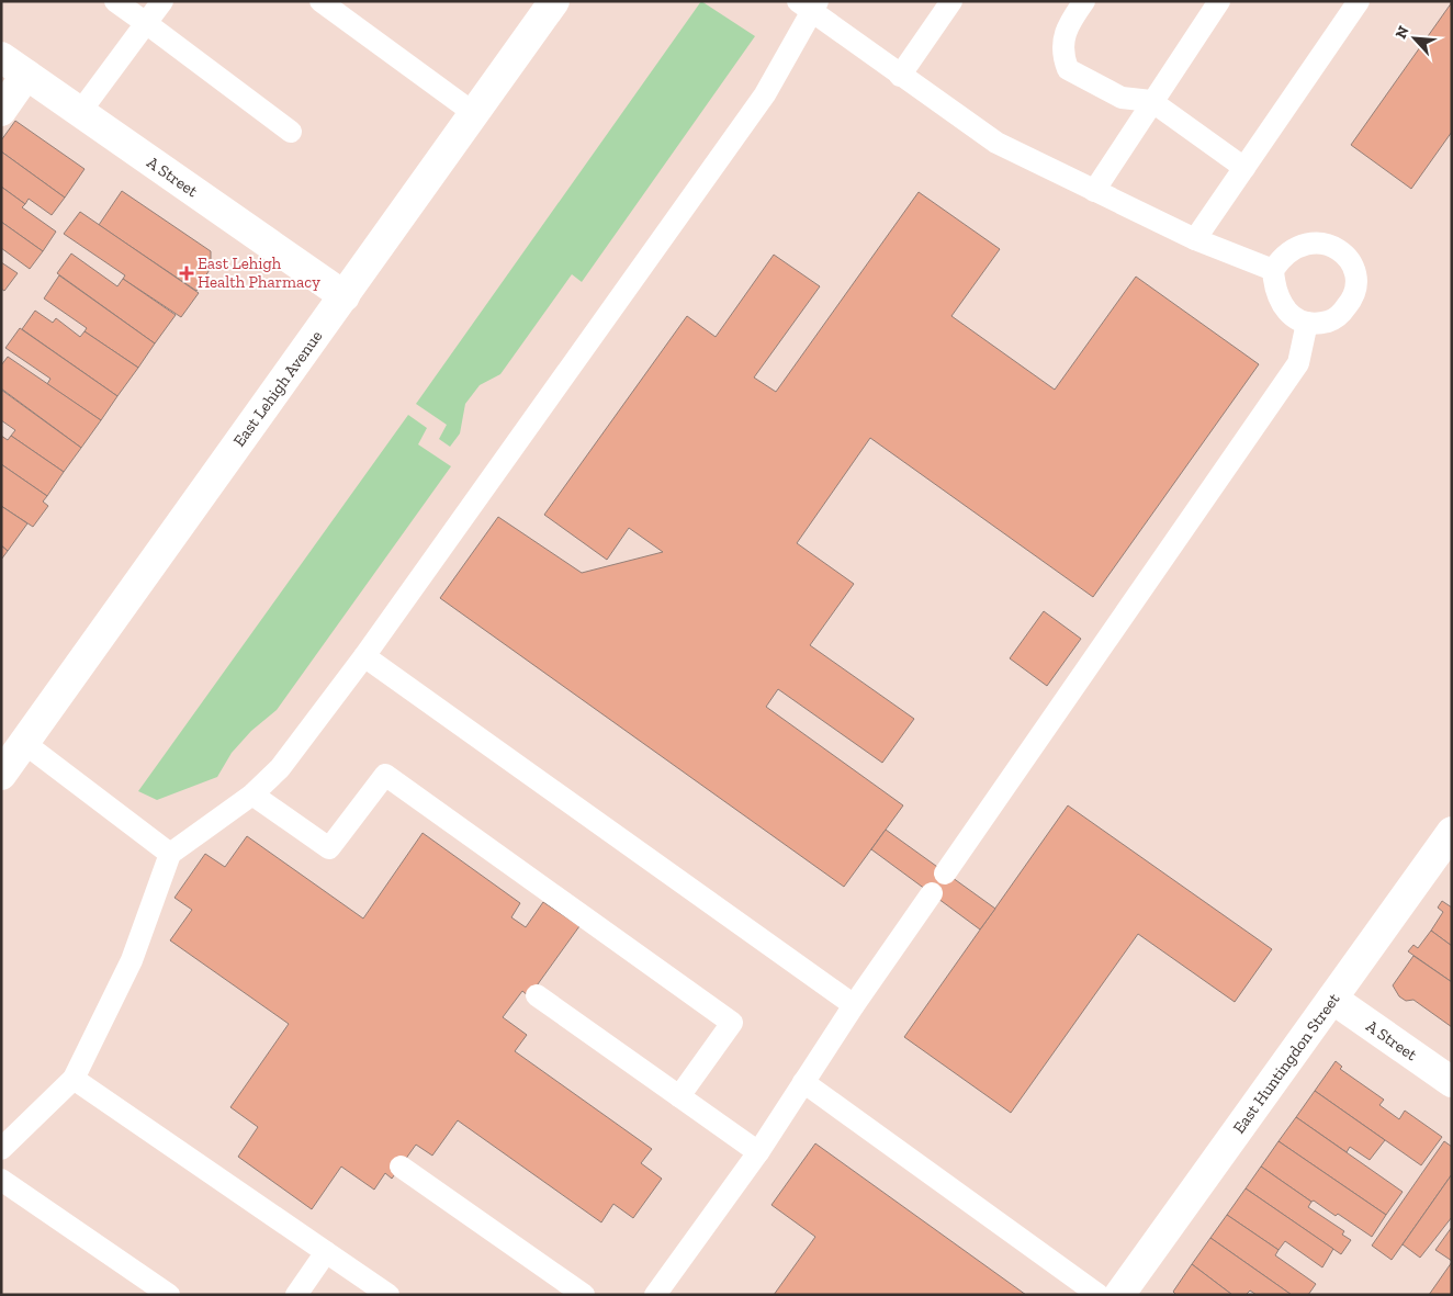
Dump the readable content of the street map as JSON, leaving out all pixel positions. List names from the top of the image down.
{
  "streets": {
    "street": ["A Street", "East Lehigh Avenue", "East Huntingdon Street"]
  },
  "crossings": [
    ["A Street", "East Lehigh Avenue"],
    ["A Street", "East Huntingdon Street"]
  ],
  "places": {
    "health": ["East Lehigh Health Pharmacy"]
  },
  "north": "top left"
}
